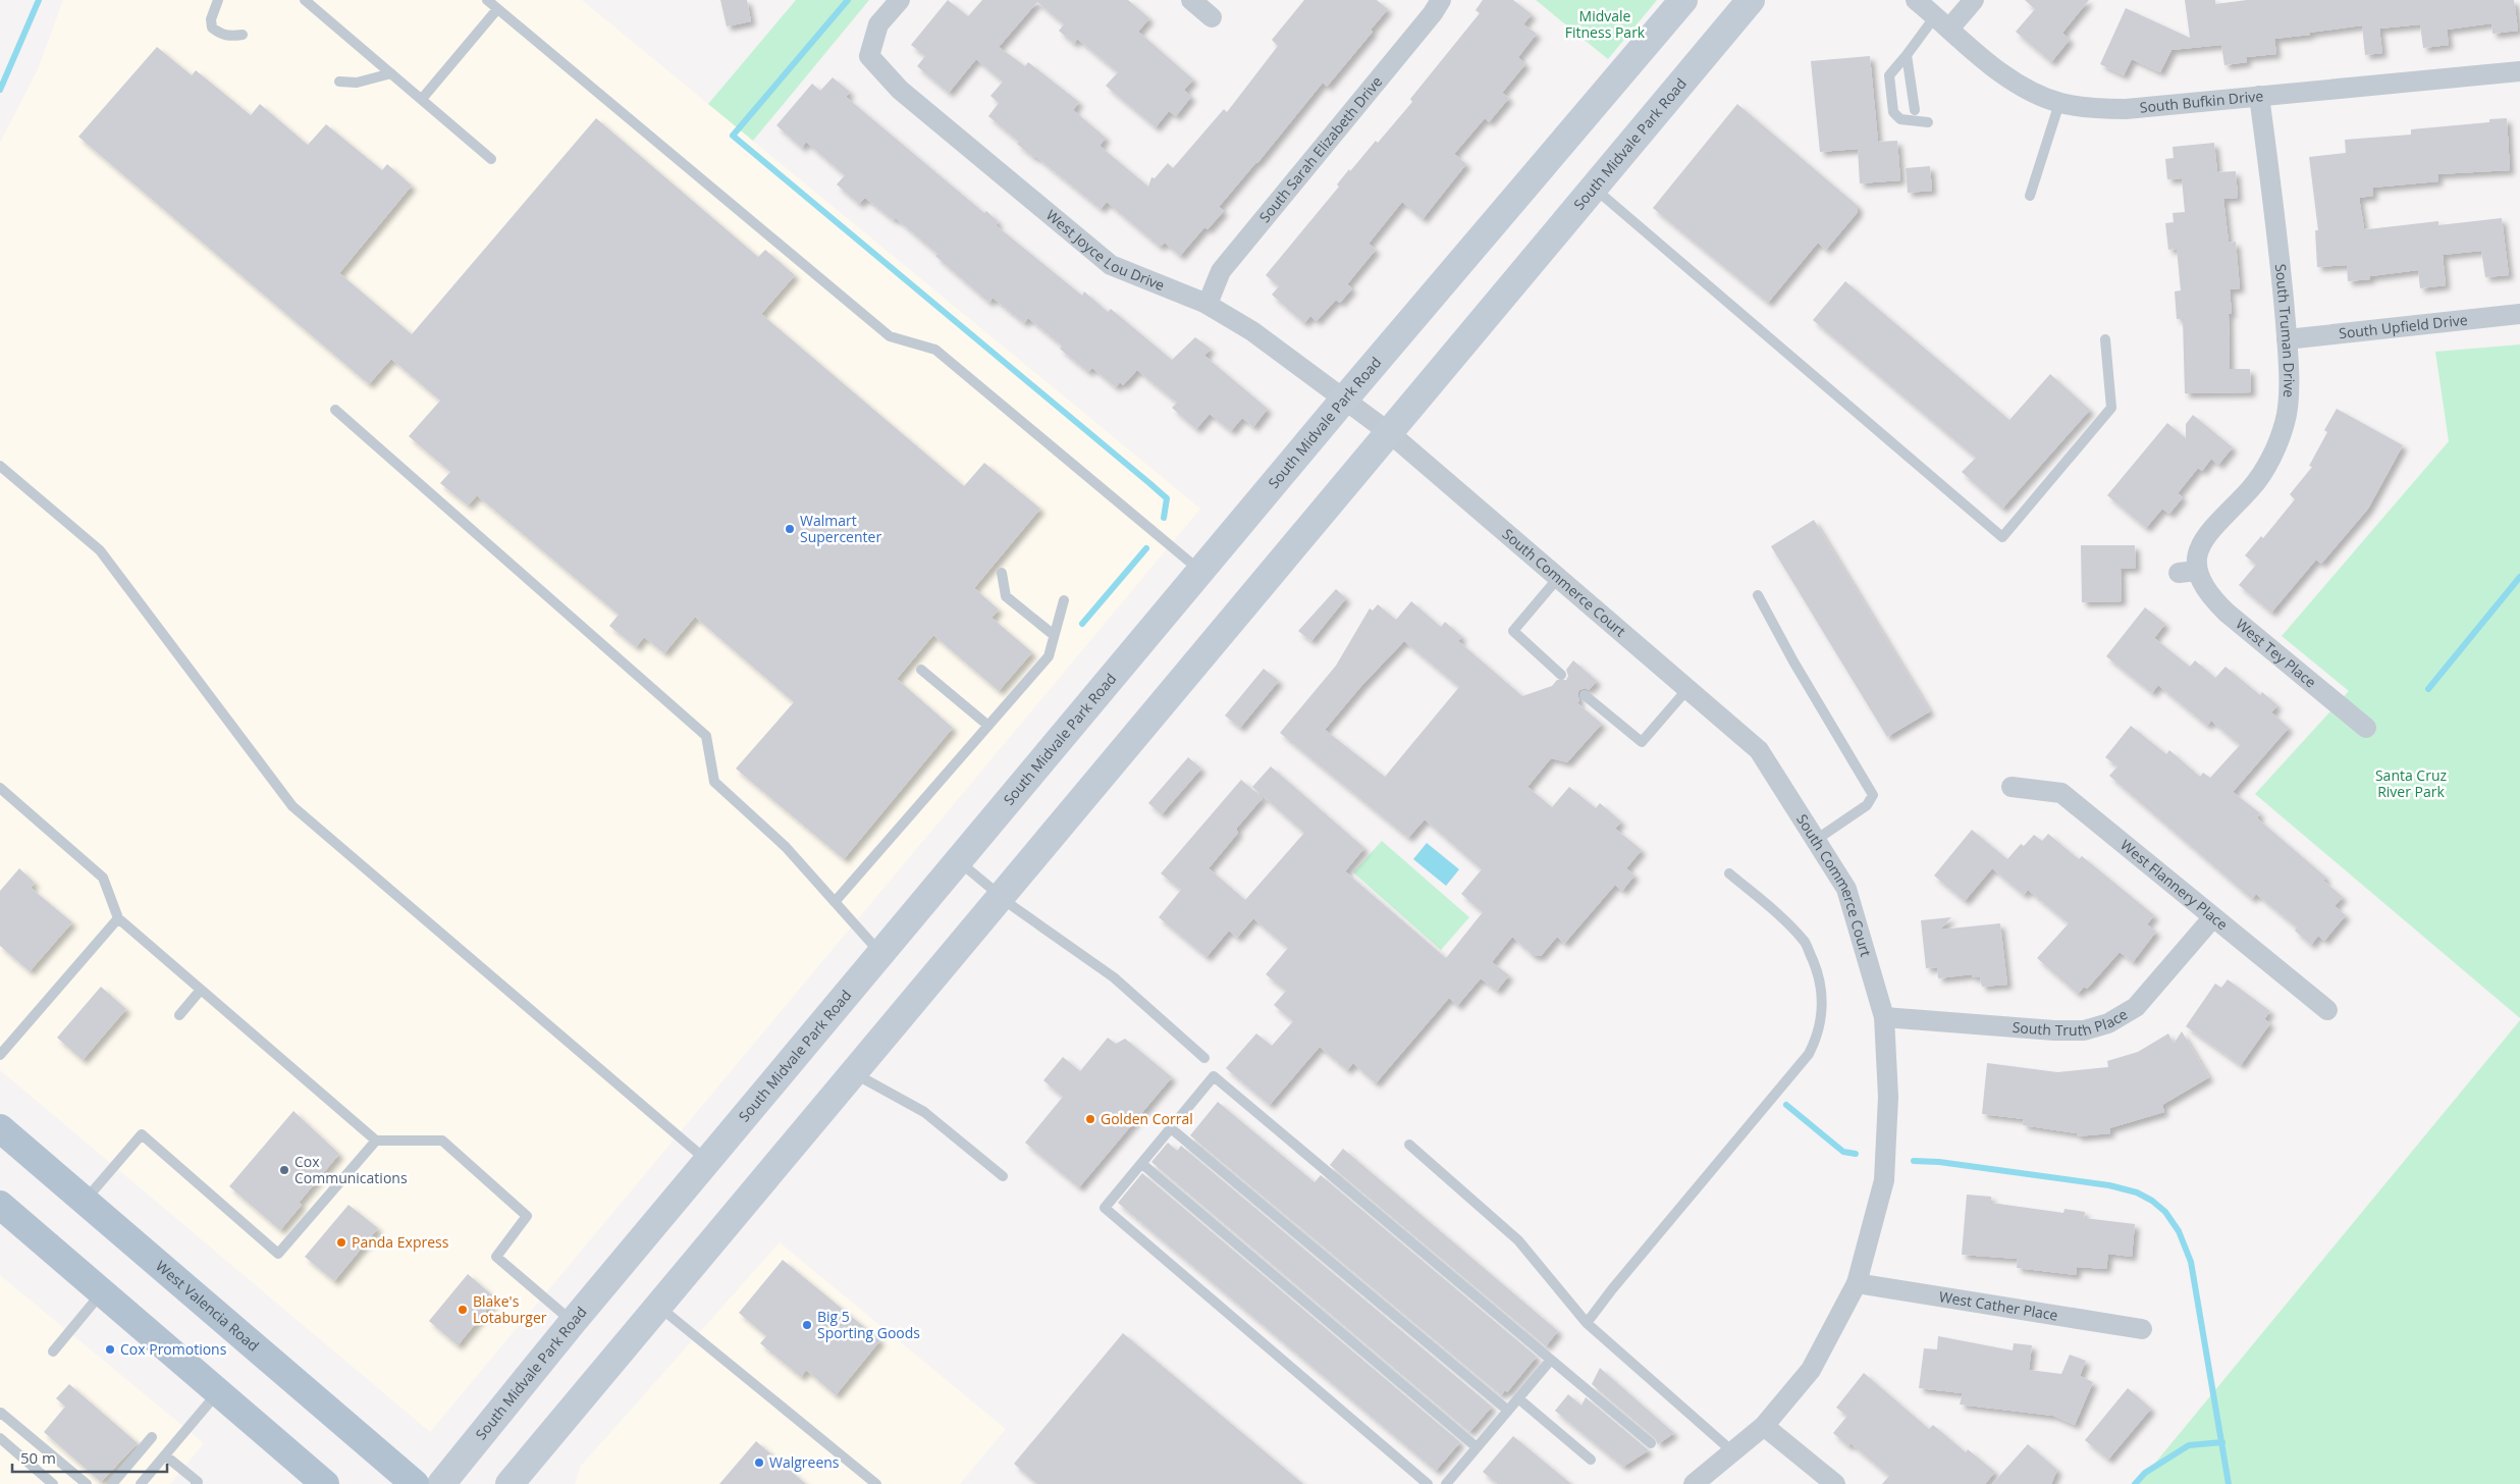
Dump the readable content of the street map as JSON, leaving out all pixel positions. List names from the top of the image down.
{
  "streets": {
    "main road": ["South Midvale Park Road", "West Valencia Road"],
    "street": [
      "South Bufkin Drive",
      "South Sarah Elizabeth Drive",
      "West Joyce Lou Drive",
      "South Upfield Drive",
      "South Truman Drive",
      "South Commerce Court",
      "West Tey Place",
      "West Flannery Place",
      "South Truth Place",
      "West Cather Place"
    ]
  },
  "crossings": [
    ["South Bufkin Drive", "South Truman Drive"],
    ["South Midvale Park Road", "West Joyce Lou Drive"],
    ["South Midvale Park Road", "South Commerce Court"],
    ["South Sarah Elizabeth Drive", "West Joyce Lou Drive"],
    ["West Joyce Lou Drive", "South Commerce Court"],
    ["South Upfield Drive", "South Truman Drive"],
    ["South Truman Drive", "West Tey Place"],
    ["South Commerce Court", "South Truth Place"],
    ["South Commerce Court", "West Cather Place"],
    ["West Flannery Place", "South Truth Place"]
  ],
  "parks": ["Midvale Fitness Park", "Santa Cruz River Park"],
  "places": [
    "Walmart Supercenter",
    "Golden Corral",
    "Cox Communications",
    "Panda Express",
    "Blake's Lotaburger",
    "Big 5 Sporting Goods",
    "Cox Promotions",
    "Walgreens"
  ],
  "scale_bar": "50 m"
}
